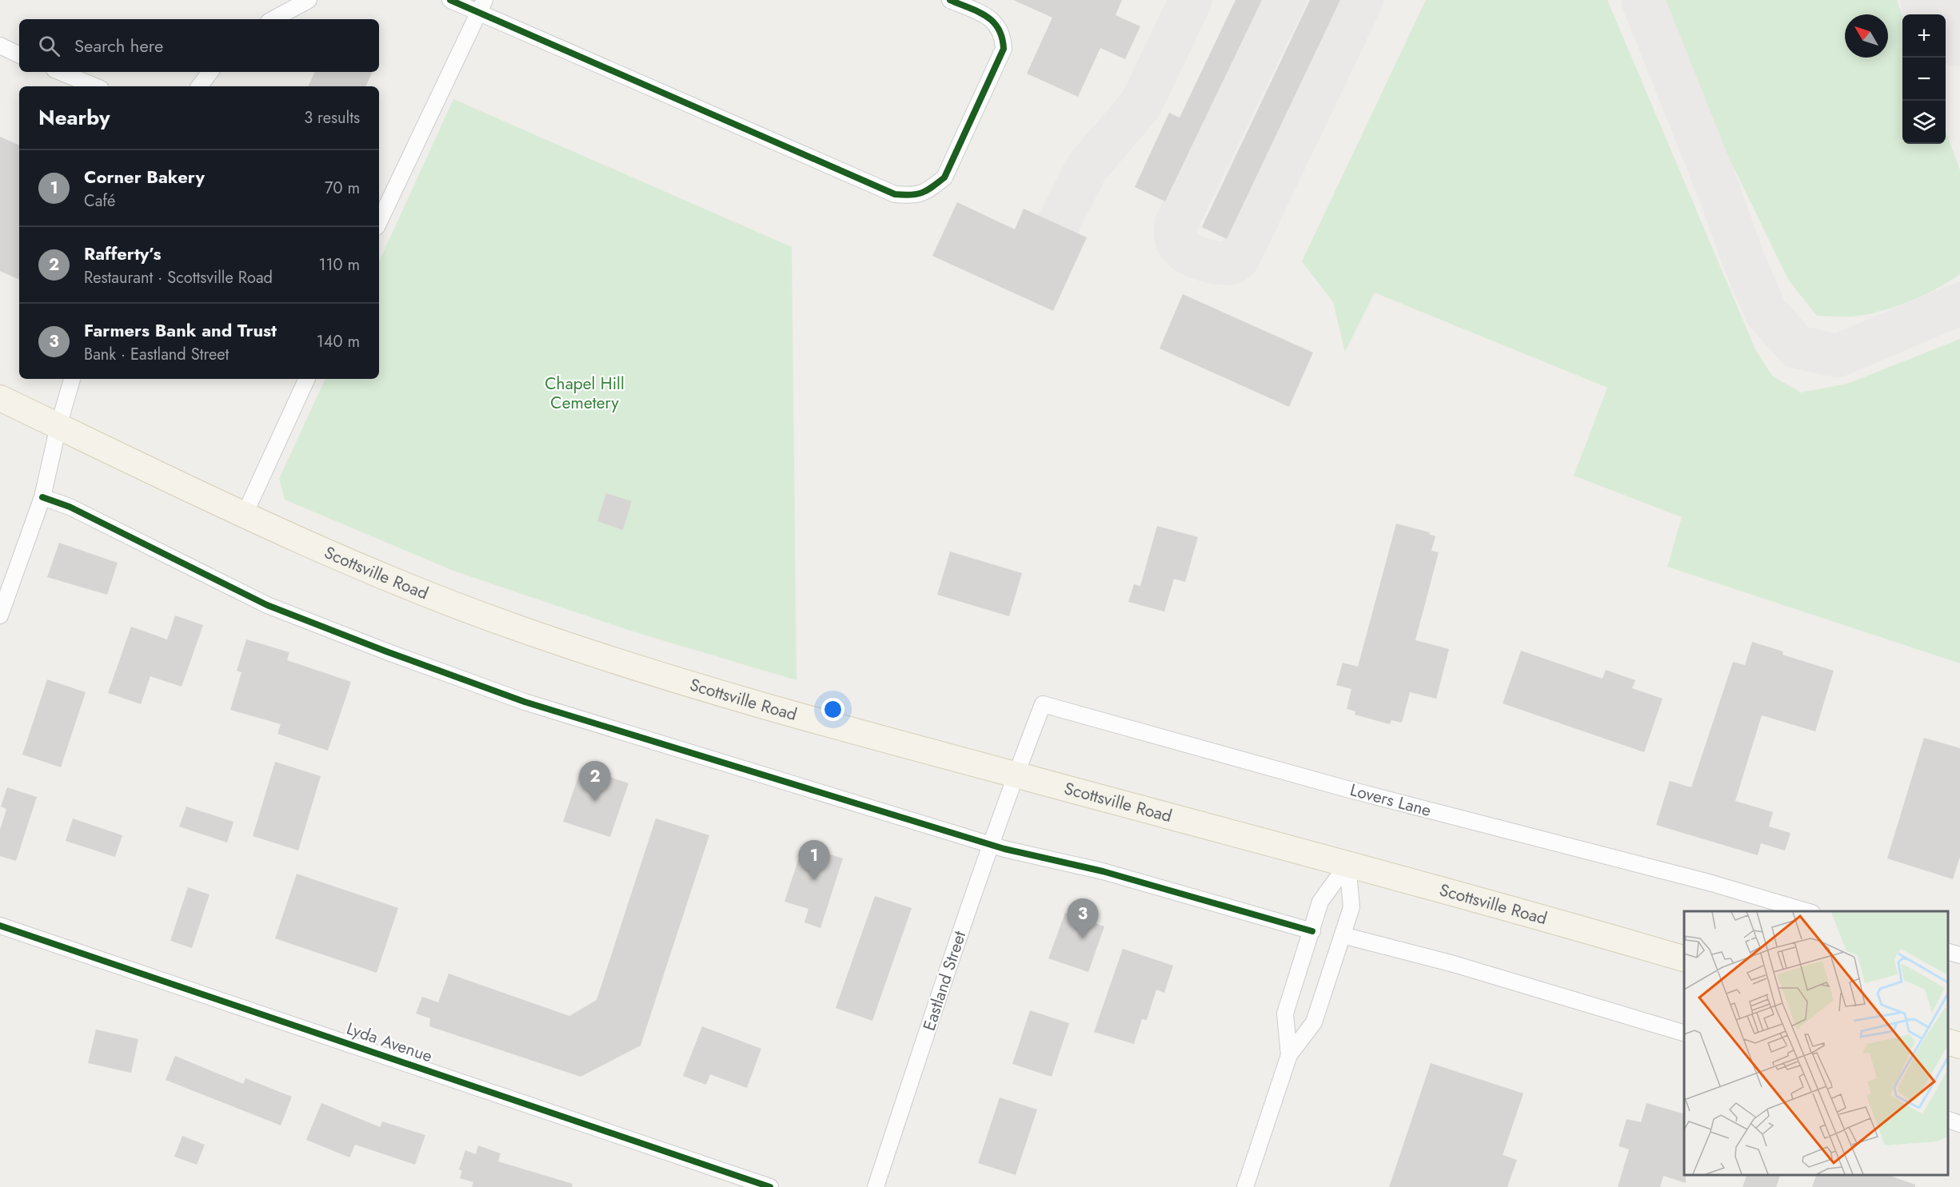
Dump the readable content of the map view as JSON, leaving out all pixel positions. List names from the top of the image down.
{
  "streets": {
    "main road": ["Scottsville Road"],
    "street": ["Lovers Lane", "Eastland Street", "Lyda Avenue"]
  },
  "crossings": [
    ["Scottsville Road", "Lovers Lane"],
    ["Scottsville Road", "Eastland Street"],
    ["Lovers Lane", "Eastland Street"]
  ],
  "parks": ["Chapel Hill Cemetery"],
  "north": "top left",
  "page": {
    "map_buttons": ["+", "−"],
    "search": "Search here",
    "heading": ["Nearby", "3 results"],
    "list": [
      {
        "mark": "1",
        "name": "Corner Bakery",
        "note": "Café",
        "value": "70 m"
      },
      {
        "mark": "2",
        "name": "Rafferty’s",
        "note": "Restaurant · Scottsville Road",
        "value": "110 m"
      },
      {
        "mark": "3",
        "name": "Farmers Bank and Trust",
        "note": "Bank · Eastland Street",
        "value": "140 m"
      }
    ],
    "pins": ["2", "1", "3"]
  }
}
